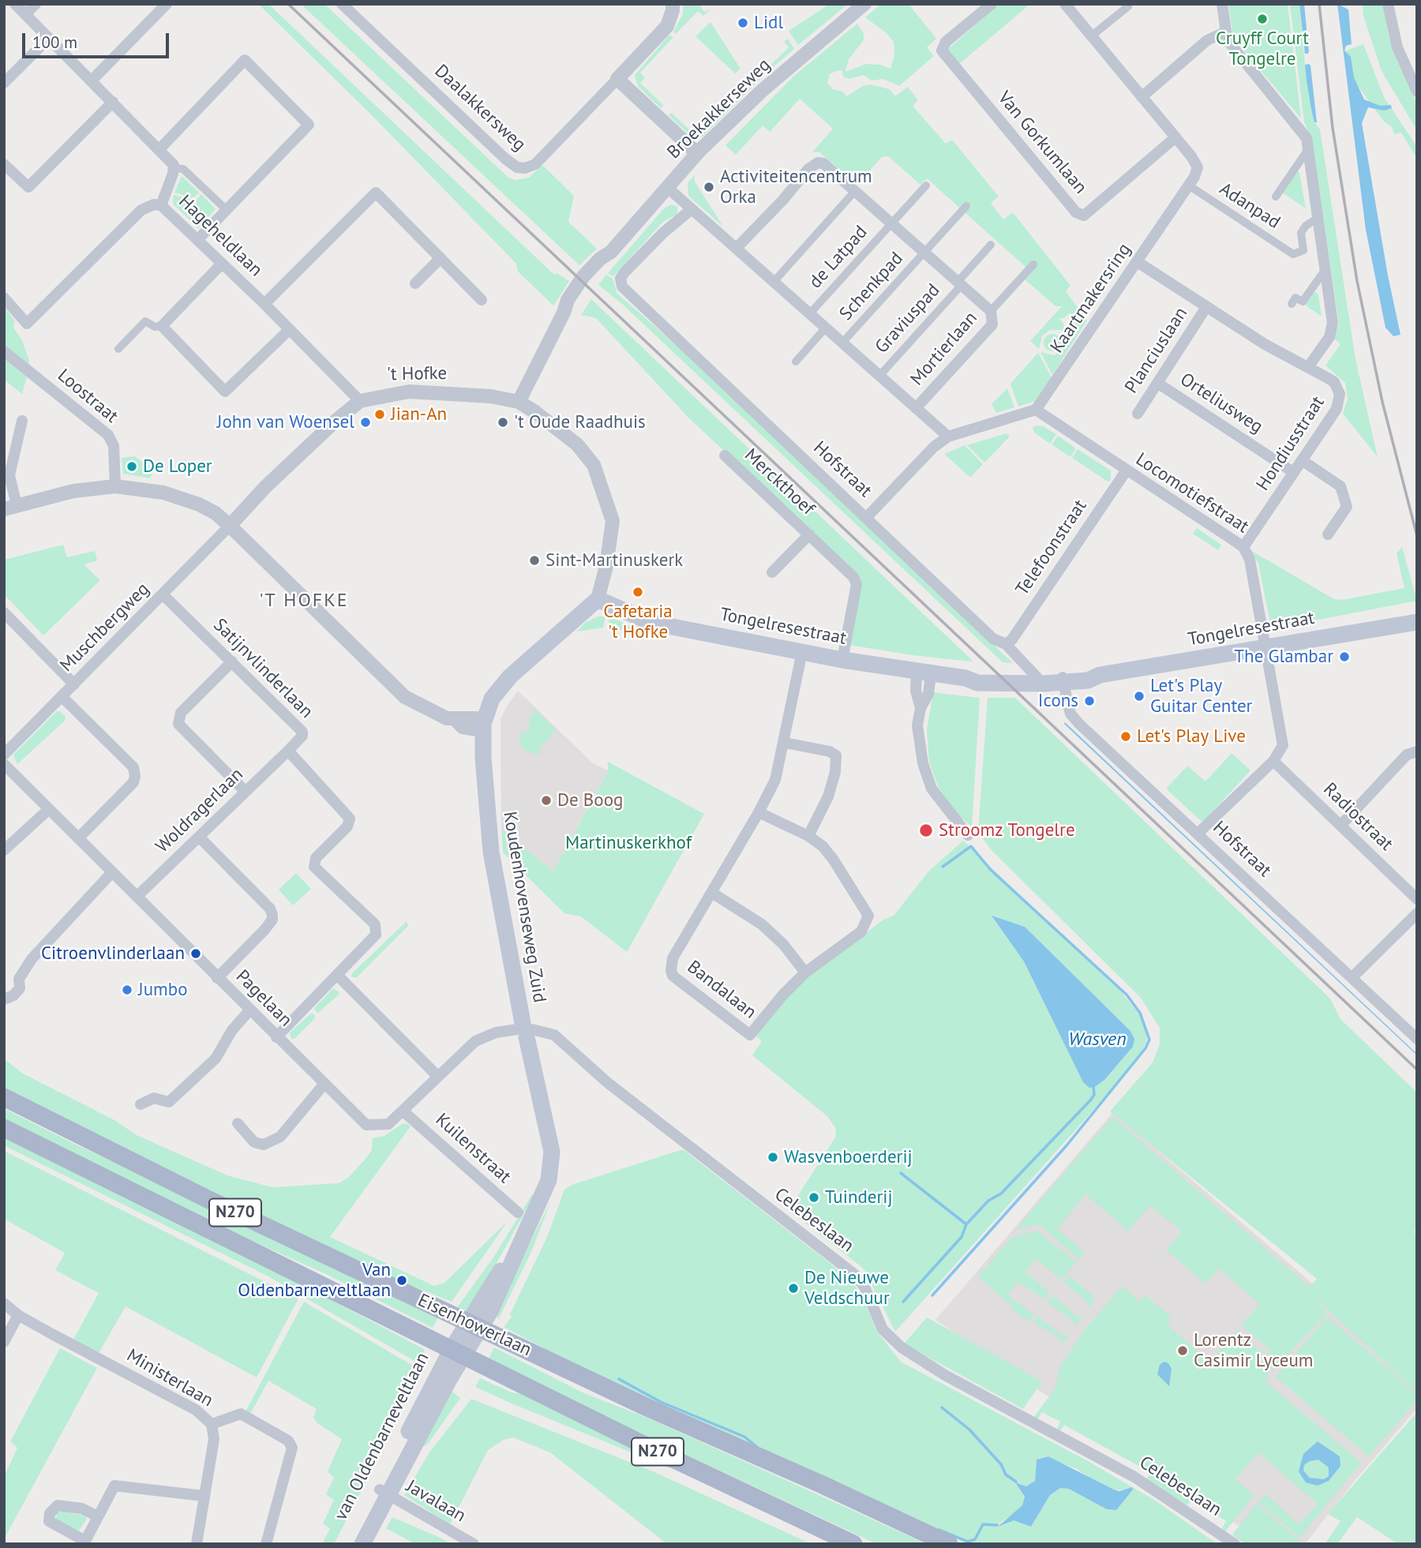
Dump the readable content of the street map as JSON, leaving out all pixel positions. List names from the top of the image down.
{
  "streets": {
    "main road": [
      "Tongelresestraat",
      "Koudenhovenseweg Zuid",
      "N270",
      "Eisenhowerlaan",
      "van Oldenbarneveltlaan"
    ],
    "street": [
      "Daalakkersweg",
      "Broekakkerseweg",
      "Van Gorkumlaan",
      "Adanpad",
      "Hageheldlaan",
      "de Latpad",
      "Schenkpad",
      "Kaartmakersring",
      "Graviuspad",
      "Mortierlaan",
      "Planciuslaan",
      "'t Hofke",
      "Loostraat",
      "Orteliusweg",
      "Hondiusstraat",
      "Hofstraat",
      "Merckthoef",
      "Locomotiefstraat",
      "Telefoonstraat",
      "Muschbergweg",
      "Satijnvlinderlaan",
      "Woldragerlaan",
      "Radiostraat",
      "Bandalaan",
      "Pagelaan",
      "Kuilenstraat",
      "Celebeslaan",
      "Ministerlaan",
      "Javalaan"
    ]
  },
  "crossings": [
    ["Broekakkerseweg", "'t Hofke"],
    ["Van Gorkumlaan", "Kaartmakersring"],
    ["Adanpad", "Kaartmakersring"],
    ["Hageheldlaan", "'t Hofke"],
    ["de Latpad", "Mortierlaan"],
    ["Schenkpad", "Mortierlaan"],
    ["Kaartmakersring", "Locomotiefstraat"],
    ["Graviuspad", "Mortierlaan"],
    ["Planciuslaan", "Orteliusweg"],
    ["'t Hofke", "Tongelresestraat"],
    ["'t Hofke", "Muschbergweg"],
    ["Orteliusweg", "Hondiusstraat"],
    ["Hondiusstraat", "Locomotiefstraat"],
    ["Hofstraat", "Telefoonstraat"],
    ["Hofstraat", "Tongelresestraat"],
    ["Merckthoef", "Tongelresestraat"],
    ["Locomotiefstraat", "Telefoonstraat"],
    ["Locomotiefstraat", "Tongelresestraat"],
    ["Locomotiefstraat", "Radiostraat"],
    ["Muschbergweg", "Satijnvlinderlaan"],
    ["Satijnvlinderlaan", "Woldragerlaan"],
    ["Woldragerlaan", "Pagelaan"],
    ["Koudenhovenseweg Zuid", "Pagelaan"],
    ["Koudenhovenseweg Zuid", "Celebeslaan"],
    ["Koudenhovenseweg Zuid", "Eisenhowerlaan"],
    ["Koudenhovenseweg Zuid", "van Oldenbarneveltlaan"],
    ["Pagelaan", "Kuilenstraat"],
    ["Pagelaan", "Celebeslaan"],
    ["Eisenhowerlaan", "van Oldenbarneveltlaan"],
    ["van Oldenbarneveltlaan", "Javalaan"]
  ],
  "districts": ["'T HOFKE"],
  "water": ["Wasven"],
  "parks": ["Martinuskerkhof"],
  "places": [
    "Cruyff Court Tongelre",
    "Lidl",
    "Activiteitencentrum Orka",
    "Jian-An",
    "John van Woensel",
    "'t Oude Raadhuis",
    "De Loper",
    "Sint-Martinuskerk",
    "Cafetaria 't Hofke",
    "The Glambar",
    "Let's Play Guitar Center",
    "Icons",
    "Let's Play Live",
    "De Boog",
    "Stroomz Tongelre",
    "Citroenvlinderlaan",
    "Jumbo",
    "Wasvenboerderij",
    "Tuinderij",
    "Van Oldenbarneveltlaan",
    "De Nieuwe Veldschuur",
    "Lorentz Casimir Lyceum"
  ],
  "scale_bar": "100 m"
}
